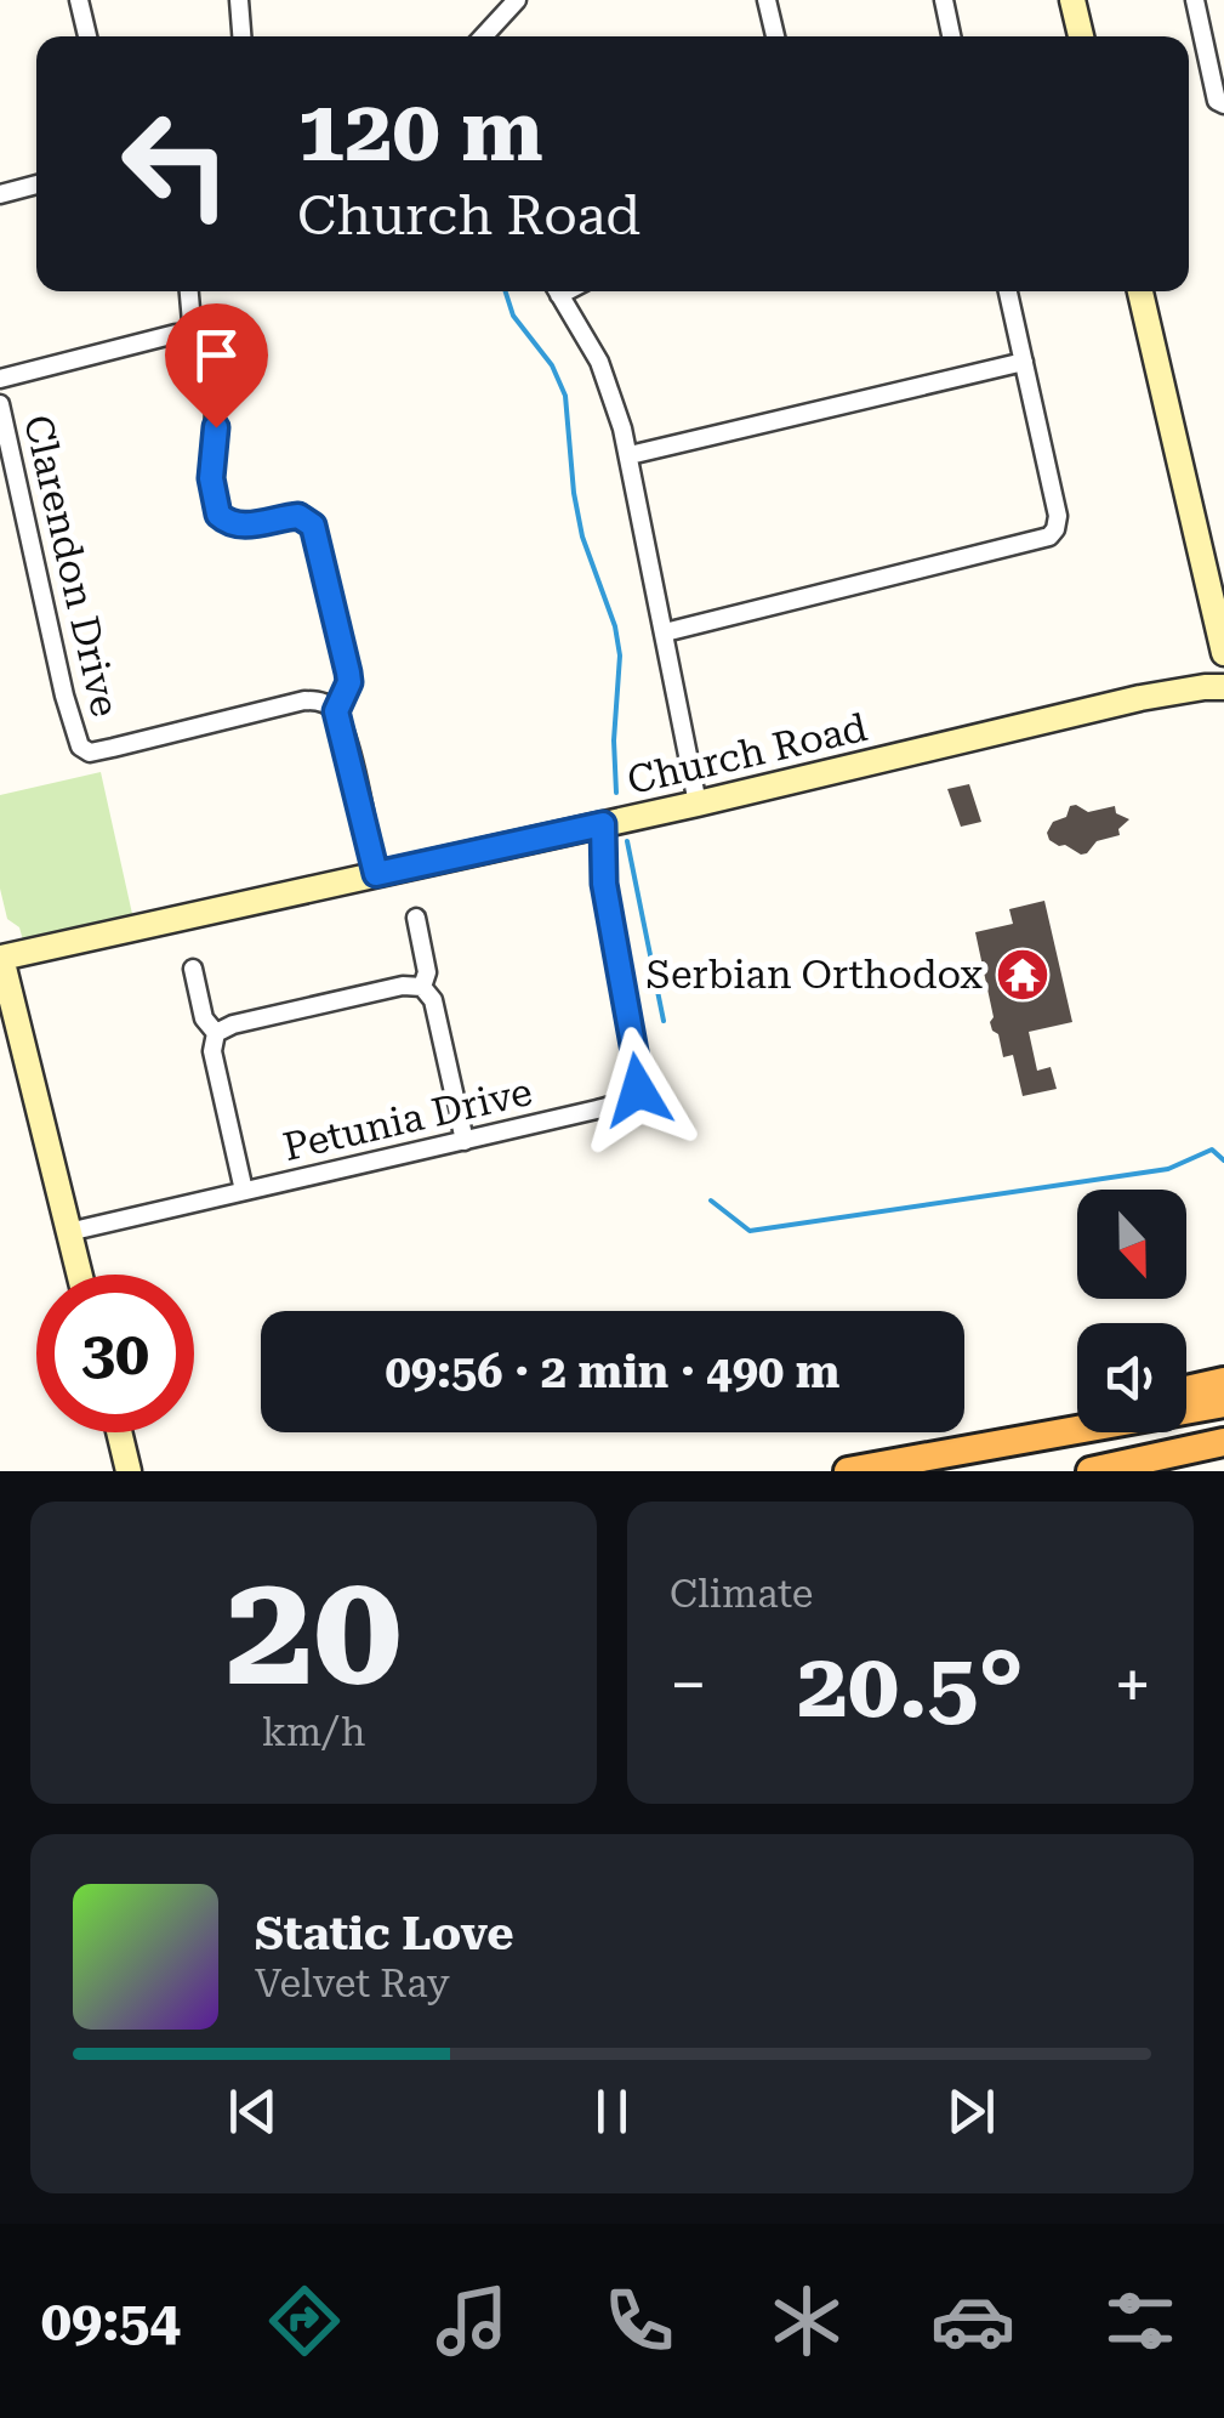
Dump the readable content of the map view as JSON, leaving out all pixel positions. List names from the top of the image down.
{
  "streets": {
    "main road": ["Church Road"],
    "street": ["Clarendon Drive", "Petunia Drive"]
  },
  "crossings": [
    ["Church Road", "Petunia Drive"]
  ],
  "places": {
    "temple": ["Serbian Orthodox"]
  },
  "north": "bottom",
  "page": {
    "turn": ["120 m", "Church Road"],
    "limit": "30",
    "trip": "09:56 · 2 min · 490 m",
    "tile": [
      ["20", "km/h"],
      "Climate"
    ],
    "heat": ["−", "20.5°", "+"],
    "song": ["Static Love", "Velvet Ray"],
    "tabs": "09:54"
  }
}
